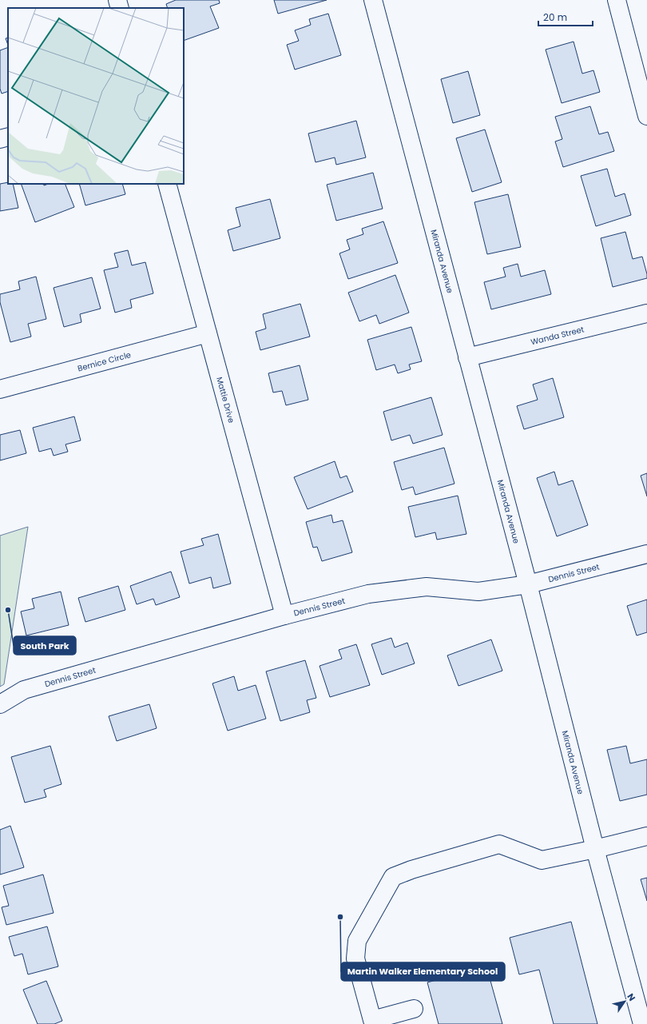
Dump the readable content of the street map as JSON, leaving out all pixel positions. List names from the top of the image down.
{
  "streets": {
    "street": [
      "Miranda Avenue",
      "Wanda Street",
      "Bernice Circle",
      "Mattie Drive",
      "Dennis Street"
    ]
  },
  "crossings": [
    ["Miranda Avenue", "Wanda Street"],
    ["Miranda Avenue", "Dennis Street"],
    ["Bernice Circle", "Mattie Drive"],
    ["Mattie Drive", "Dennis Street"]
  ],
  "places": ["South Park", "Martin Walker Elementary School"],
  "scale_bar": "20 m",
  "north": "top right"
}
